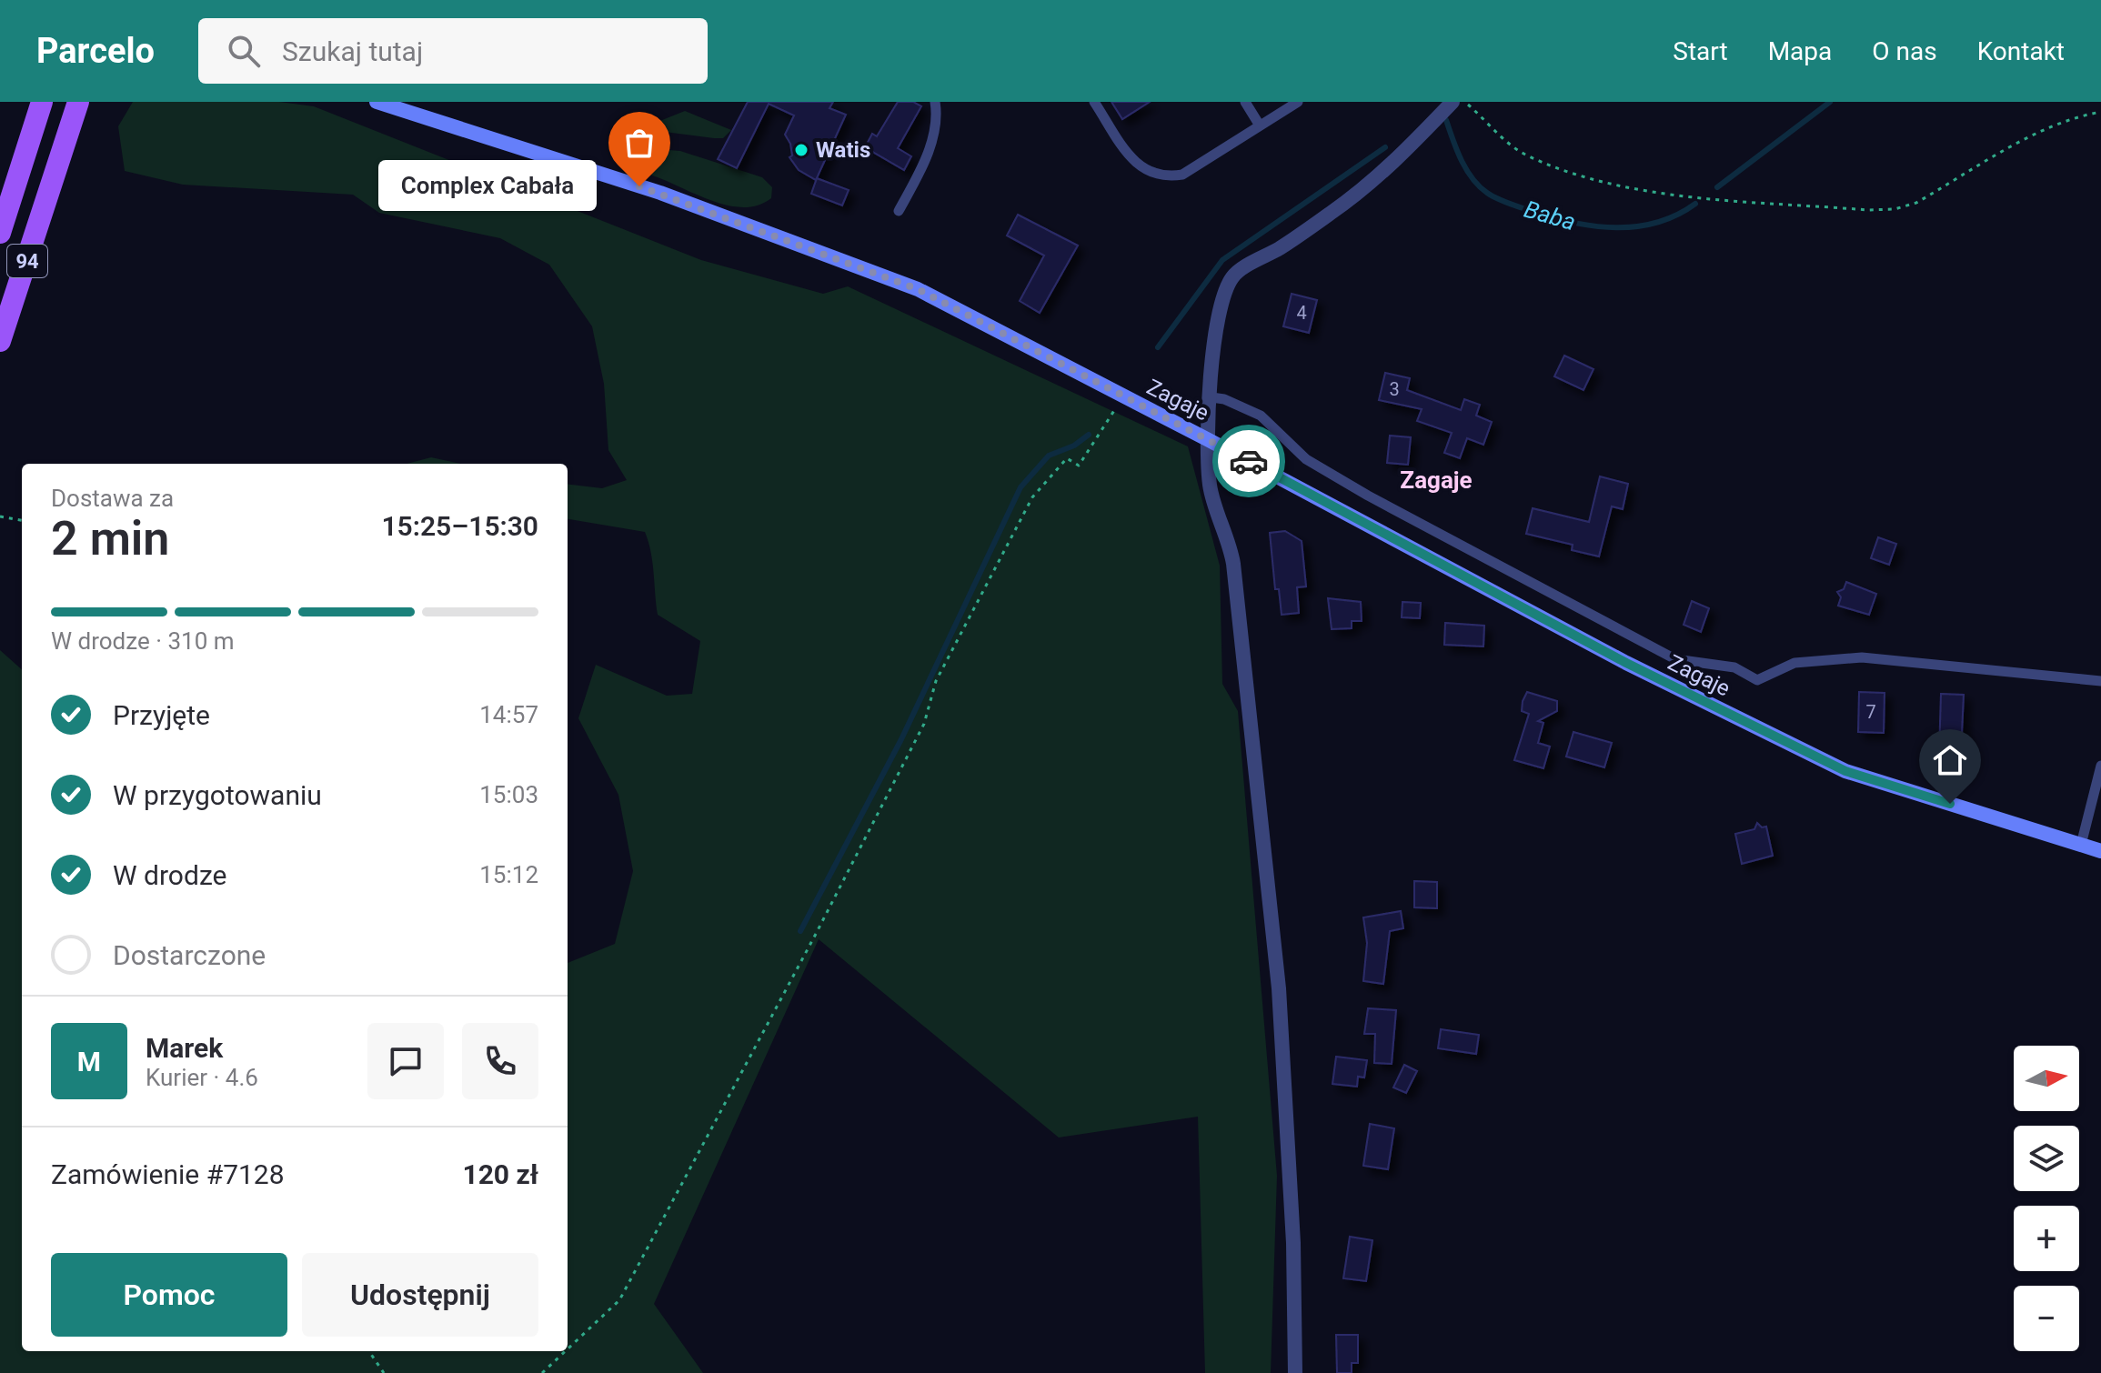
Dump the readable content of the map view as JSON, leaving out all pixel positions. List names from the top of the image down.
{
  "streets": {
    "main road": ["94", "Zagaje"]
  },
  "districts": ["Zagaje"],
  "water": ["Baba"],
  "places": ["Watis", "Complex Cabała"],
  "house_numbers": ["4", "3", "7"],
  "north": "right",
  "page": {
    "header": "Parcelo",
    "search": "Szukaj tutaj",
    "nav": [
      "Start",
      "Mapa",
      "O nas",
      "Kontakt"
    ],
    "bubble": "Complex Cabała",
    "heading": ["2 min", "Dostawa za", "15:25–15:30"],
    "panel": [
      "Marek",
      "Kurier · 4.6",
      "Zamówienie #7128",
      "120 zł"
    ],
    "bar": "W drodze · 310 m",
    "list": [
      ["Przyjęte", "14:57"],
      ["W przygotowaniu", "15:03"],
      ["W drodze", "15:12"],
      "Dostarczone"
    ],
    "round": "M",
    "map_buttons": ["+", "−"],
    "buttons": ["Pomoc", "Udostępnij"]
  }
}
